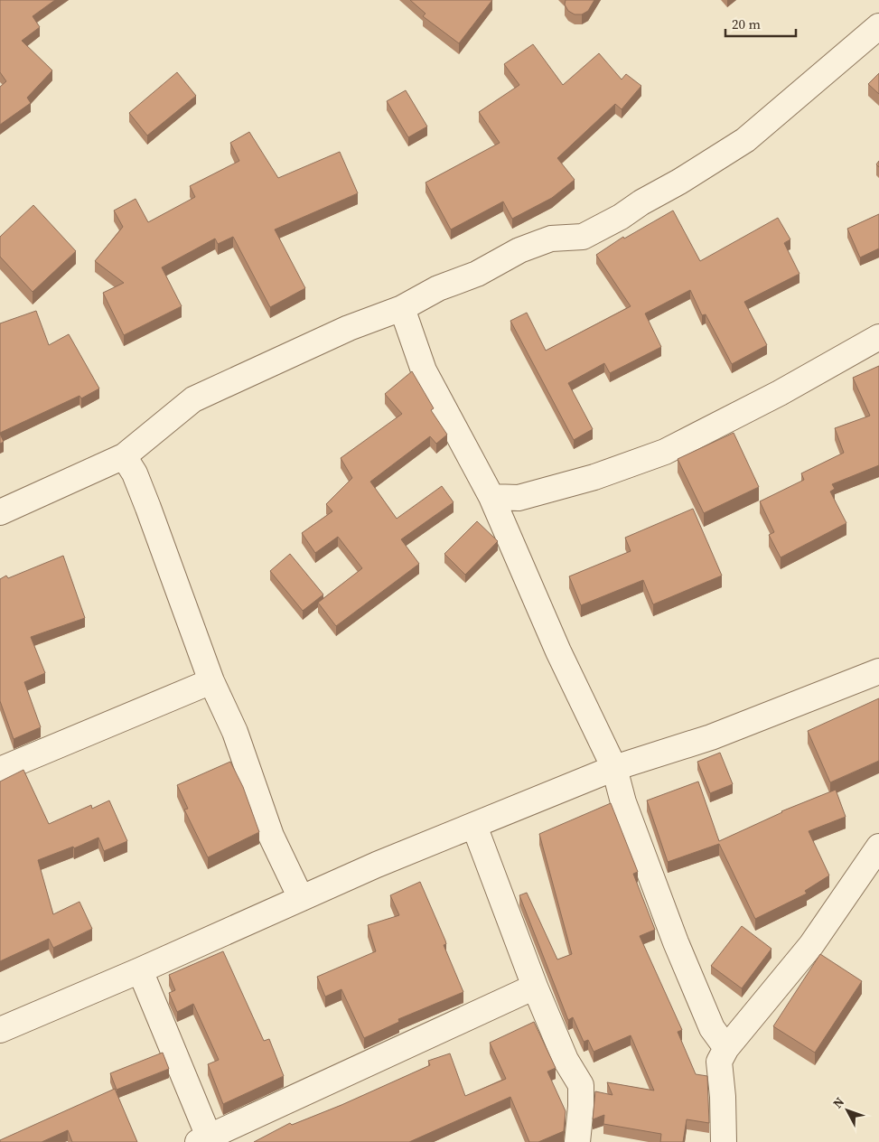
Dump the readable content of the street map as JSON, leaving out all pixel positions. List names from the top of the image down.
{
  "scale_bar": "20 m",
  "north": "top left"
}
